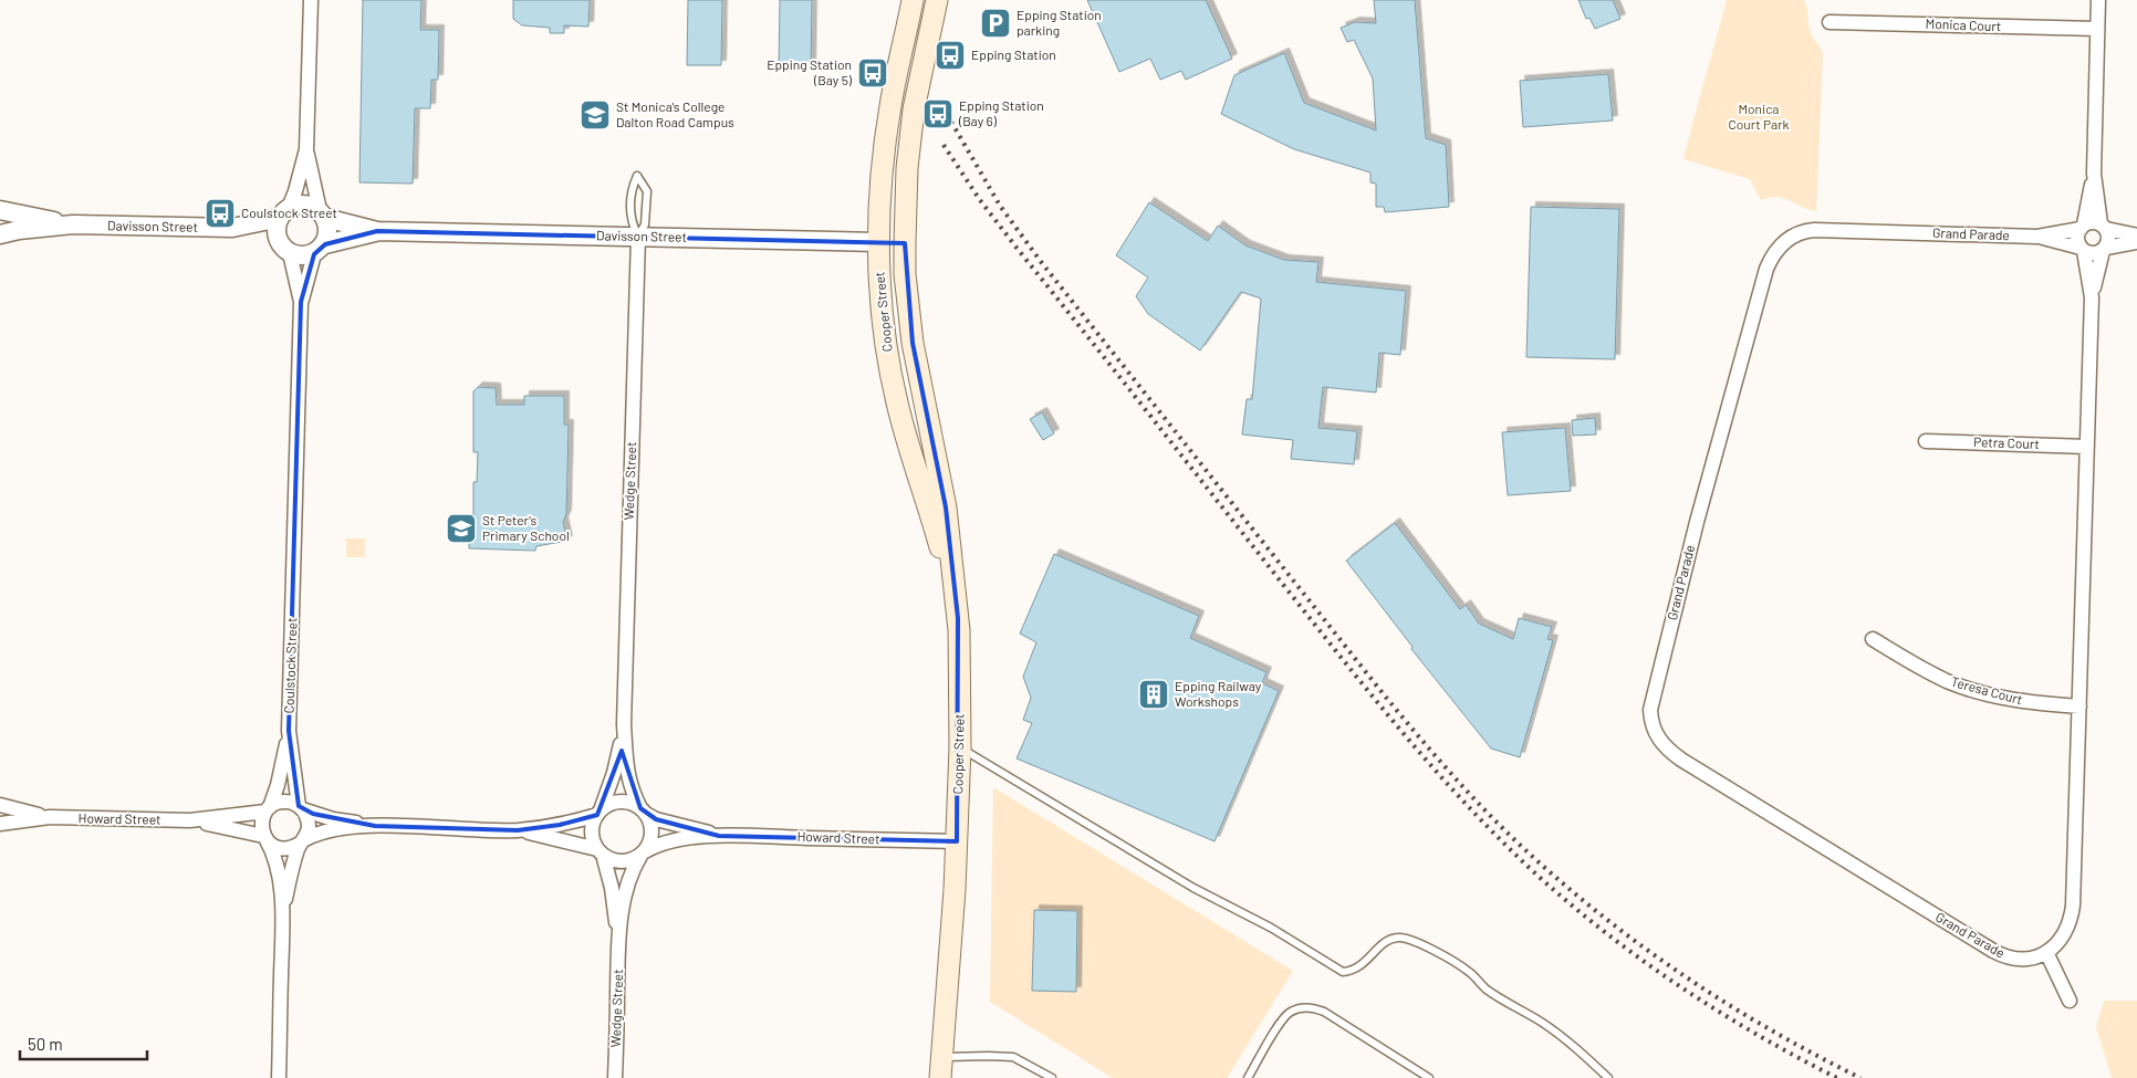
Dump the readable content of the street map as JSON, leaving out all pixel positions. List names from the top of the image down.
{
  "streets": {
    "main road": ["Davisson Street", "Cooper Street"],
    "street": [
      "Monica Court",
      "Grand Parade",
      "Petra Court",
      "Wedge Street",
      "Coulstock Street",
      "Teresa Court",
      "Howard Street"
    ]
  },
  "crossings": [
    ["Davisson Street", "Cooper Street"],
    ["Davisson Street", "Wedge Street"],
    ["Davisson Street", "Coulstock Street"],
    ["Cooper Street", "Howard Street"],
    ["Wedge Street", "Howard Street"],
    ["Coulstock Street", "Howard Street"]
  ],
  "parks": ["Monica Court Park"],
  "places": {
    "parking": ["Epping Station parking"],
    "bus stop": [
      "Epping Station",
      "Epping Station (Bay 5)",
      "Epping Station (Bay 6)",
      "Coulstock Street"
    ],
    "school or university": ["St Monica's College Dalton Road Campus", "St Peter's Primary School"],
    "building": ["Epping Railway Workshops"]
  },
  "scale_bar": "50 m"
}
